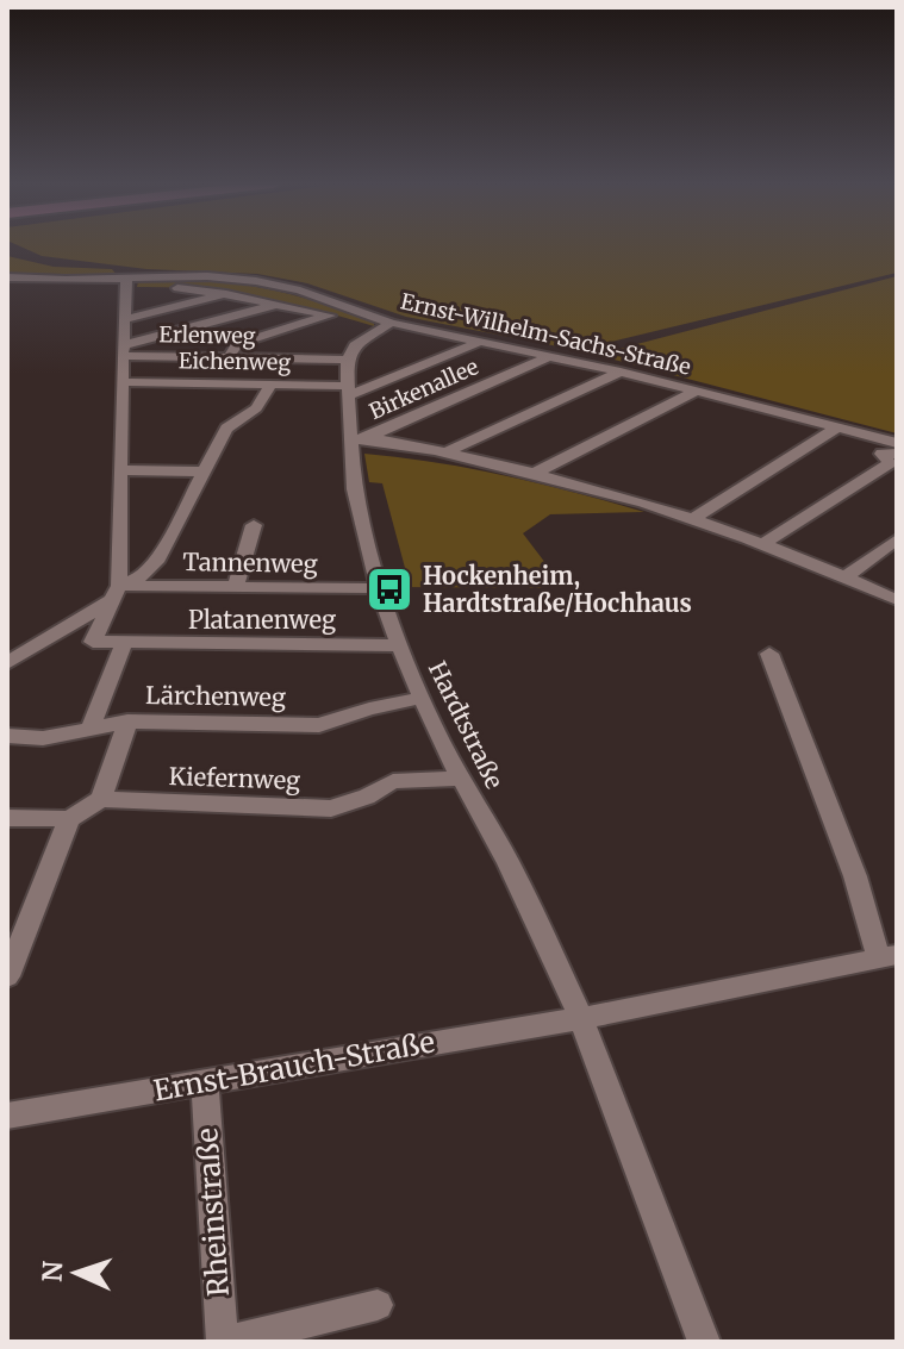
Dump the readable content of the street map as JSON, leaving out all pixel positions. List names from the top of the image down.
{
  "streets": {
    "street": [
      "Ernst-Wilhelm-Sachs-Straße",
      "Erlenweg",
      "Eichenweg",
      "Birkenallee",
      "Tannenweg",
      "Platanenweg",
      "Lärchenweg",
      "Hardtstraße",
      "Kiefernweg",
      "Ernst-Brauch-Straße",
      "Rheinstraße"
    ]
  },
  "crossings": [
    ["Ernst-Wilhelm-Sachs-Straße", "Birkenallee"],
    ["Erlenweg", "Birkenallee"],
    ["Eichenweg", "Birkenallee"],
    ["Birkenallee", "Hardtstraße"],
    ["Tannenweg", "Hardtstraße"],
    ["Platanenweg", "Hardtstraße"],
    ["Lärchenweg", "Hardtstraße"],
    ["Hardtstraße", "Kiefernweg"],
    ["Hardtstraße", "Ernst-Brauch-Straße"],
    ["Ernst-Brauch-Straße", "Rheinstraße"]
  ],
  "places": {
    "bus stop": ["Hockenheim, Hardtstraße/Hochhaus"]
  },
  "north": "left"
}
